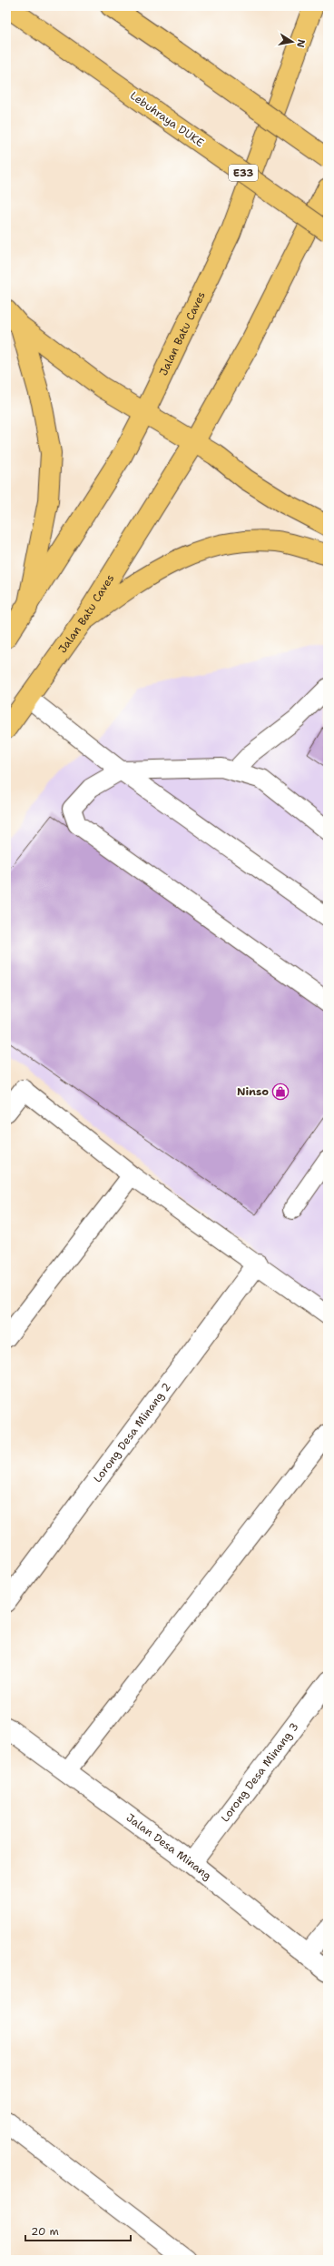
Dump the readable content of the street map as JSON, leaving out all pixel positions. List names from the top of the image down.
{
  "streets": {
    "main road": ["Lebuhraya DUKE", "E33", "Jalan Batu Caves"],
    "street": ["Lorong Desa Minang 2", "Lorong Desa Minang 3", "Jalan Desa Minang"]
  },
  "crossings": [
    ["Lorong Desa Minang 3", "Jalan Desa Minang"]
  ],
  "places": {
    "shop": ["Ninso"]
  },
  "scale_bar": "20 m",
  "north": "right"
}
